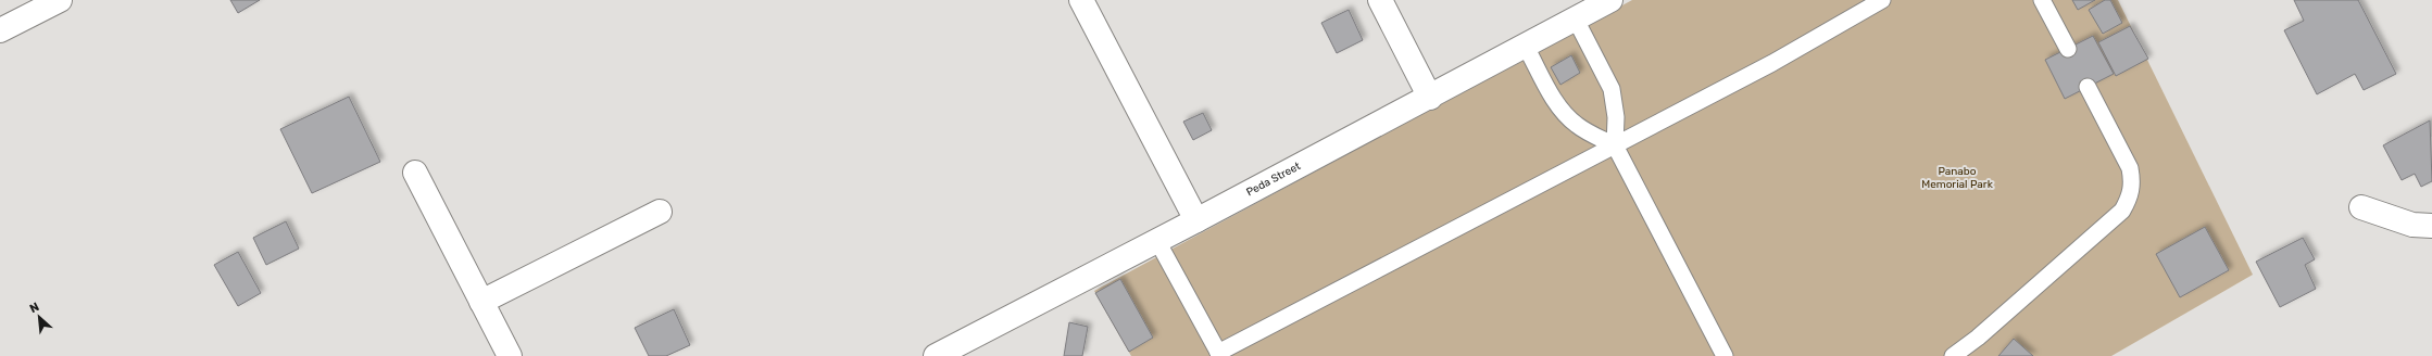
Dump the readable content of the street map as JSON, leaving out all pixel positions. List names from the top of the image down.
{
  "streets": {
    "street": ["Peda Street"]
  },
  "parks": ["Panabo Memorial Park"],
  "north": "top left"
}
